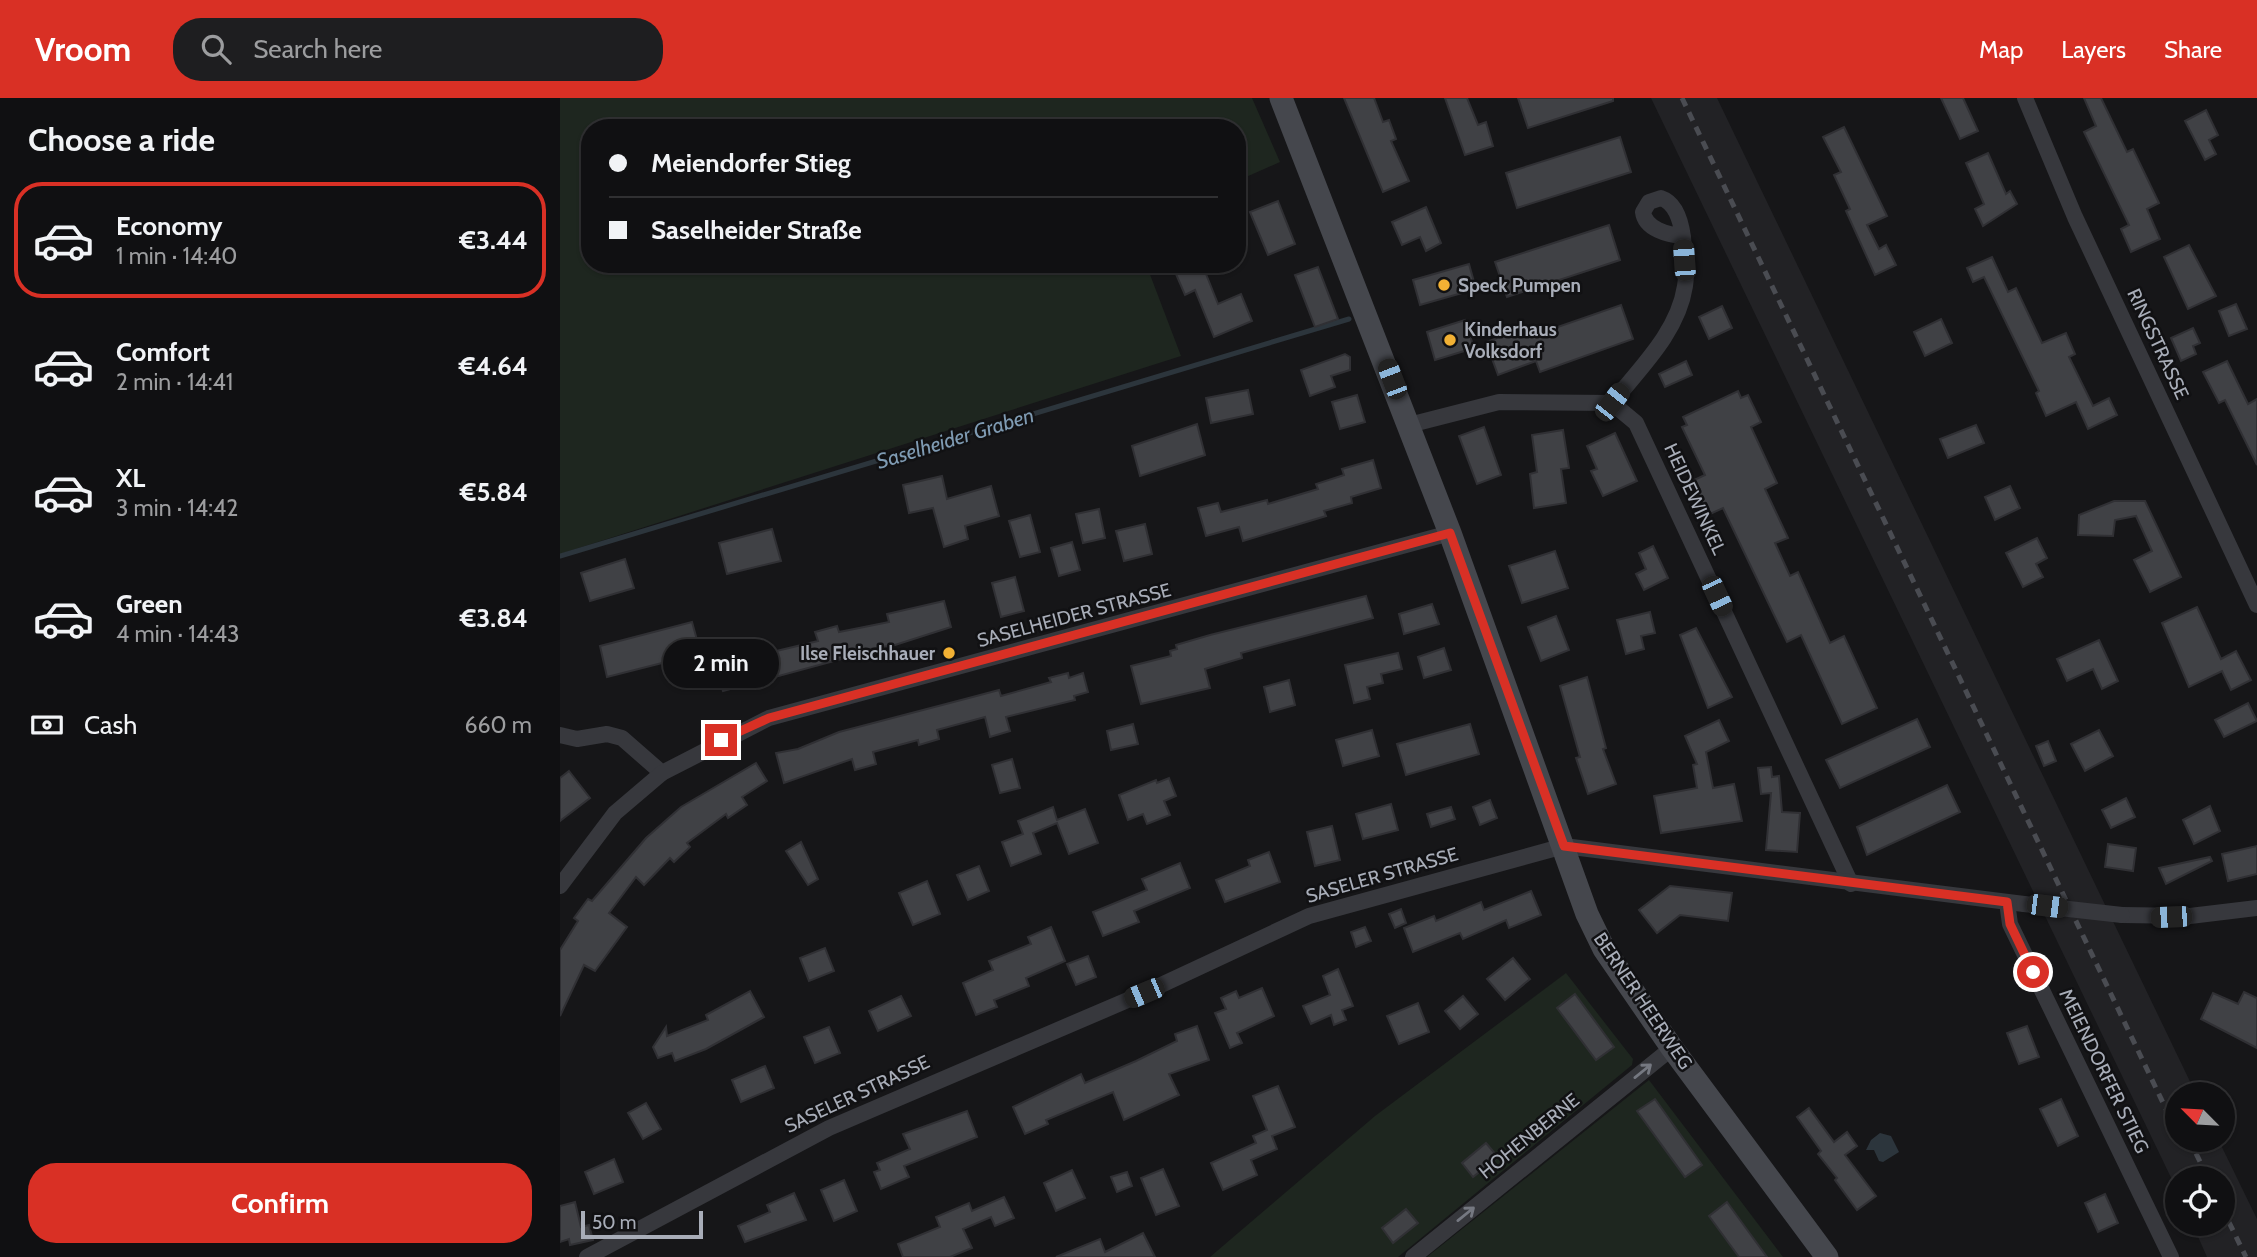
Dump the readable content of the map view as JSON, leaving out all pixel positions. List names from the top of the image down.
{
  "streets": {
    "main road": ["BERNER HEERWEG"],
    "street": [
      "RINGSTRASSE",
      "HEIDEWINKEL",
      "SASELHEIDER STRASSE",
      "SASELER STRASSE",
      "MEIENDORFER STIEG",
      "HOHENBERNE"
    ]
  },
  "crossings": [
    ["HEIDEWINKEL", "SASELER STRASSE"],
    ["SASELHEIDER STRASSE", "BERNER HEERWEG"],
    ["SASELER STRASSE", "BERNER HEERWEG"],
    ["SASELER STRASSE", "MEIENDORFER STIEG"],
    ["BERNER HEERWEG", "HOHENBERNE"]
  ],
  "one_way": ["HOHENBERNE"],
  "water": ["Saselheider Graben"],
  "places": ["Speck Pumpen", "Kinderhaus Volksdorf", "Ilse Fleischhauer"],
  "scale_bar": "50 m",
  "north": "top left",
  "page": {
    "header": "Vroom",
    "search": "Search here",
    "nav": ["Map", "Layers", "Share"],
    "heading": "Choose a ride",
    "banner": ["Meiendorfer Stieg", "Saselheider Straße"],
    "list": [
      {
        "name": "Economy",
        "note": "1 min · 14:40",
        "value": "€3.44"
      },
      {
        "name": "Comfort",
        "note": "2 min · 14:41",
        "value": "€4.64"
      },
      {
        "name": "XL",
        "note": "3 min · 14:42",
        "value": "€5.84"
      },
      {
        "name": "Green",
        "note": "4 min · 14:43",
        "value": "€3.84"
      }
    ],
    "bubble": "2 min",
    "pay": ["Cash", "660 m"],
    "buttons": "Confirm",
    "scale": "50 m"
  }
}
